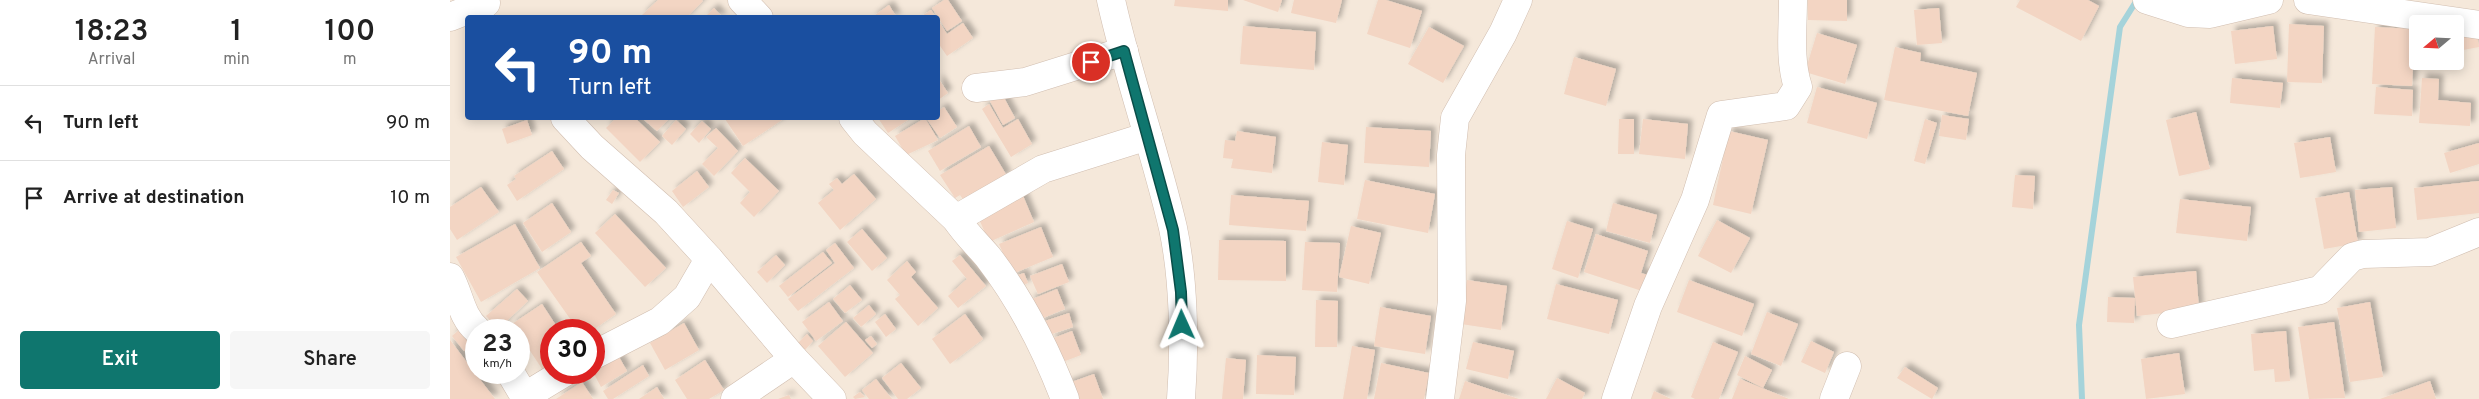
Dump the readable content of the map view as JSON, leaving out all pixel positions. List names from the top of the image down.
{
  "north": "left",
  "page": {
    "eta": [
      "18:23",
      "Arrival",
      "1",
      "min",
      "100",
      "m"
    ],
    "turn": ["90 m", "Turn left"],
    "list": [
      {
        "name": "Turn left",
        "value": "90 m"
      },
      {
        "name": "Arrive at destination",
        "value": "10 m"
      }
    ],
    "speed": "23 km/h",
    "limit": "30",
    "buttons": ["Exit", "Share"]
  }
}
